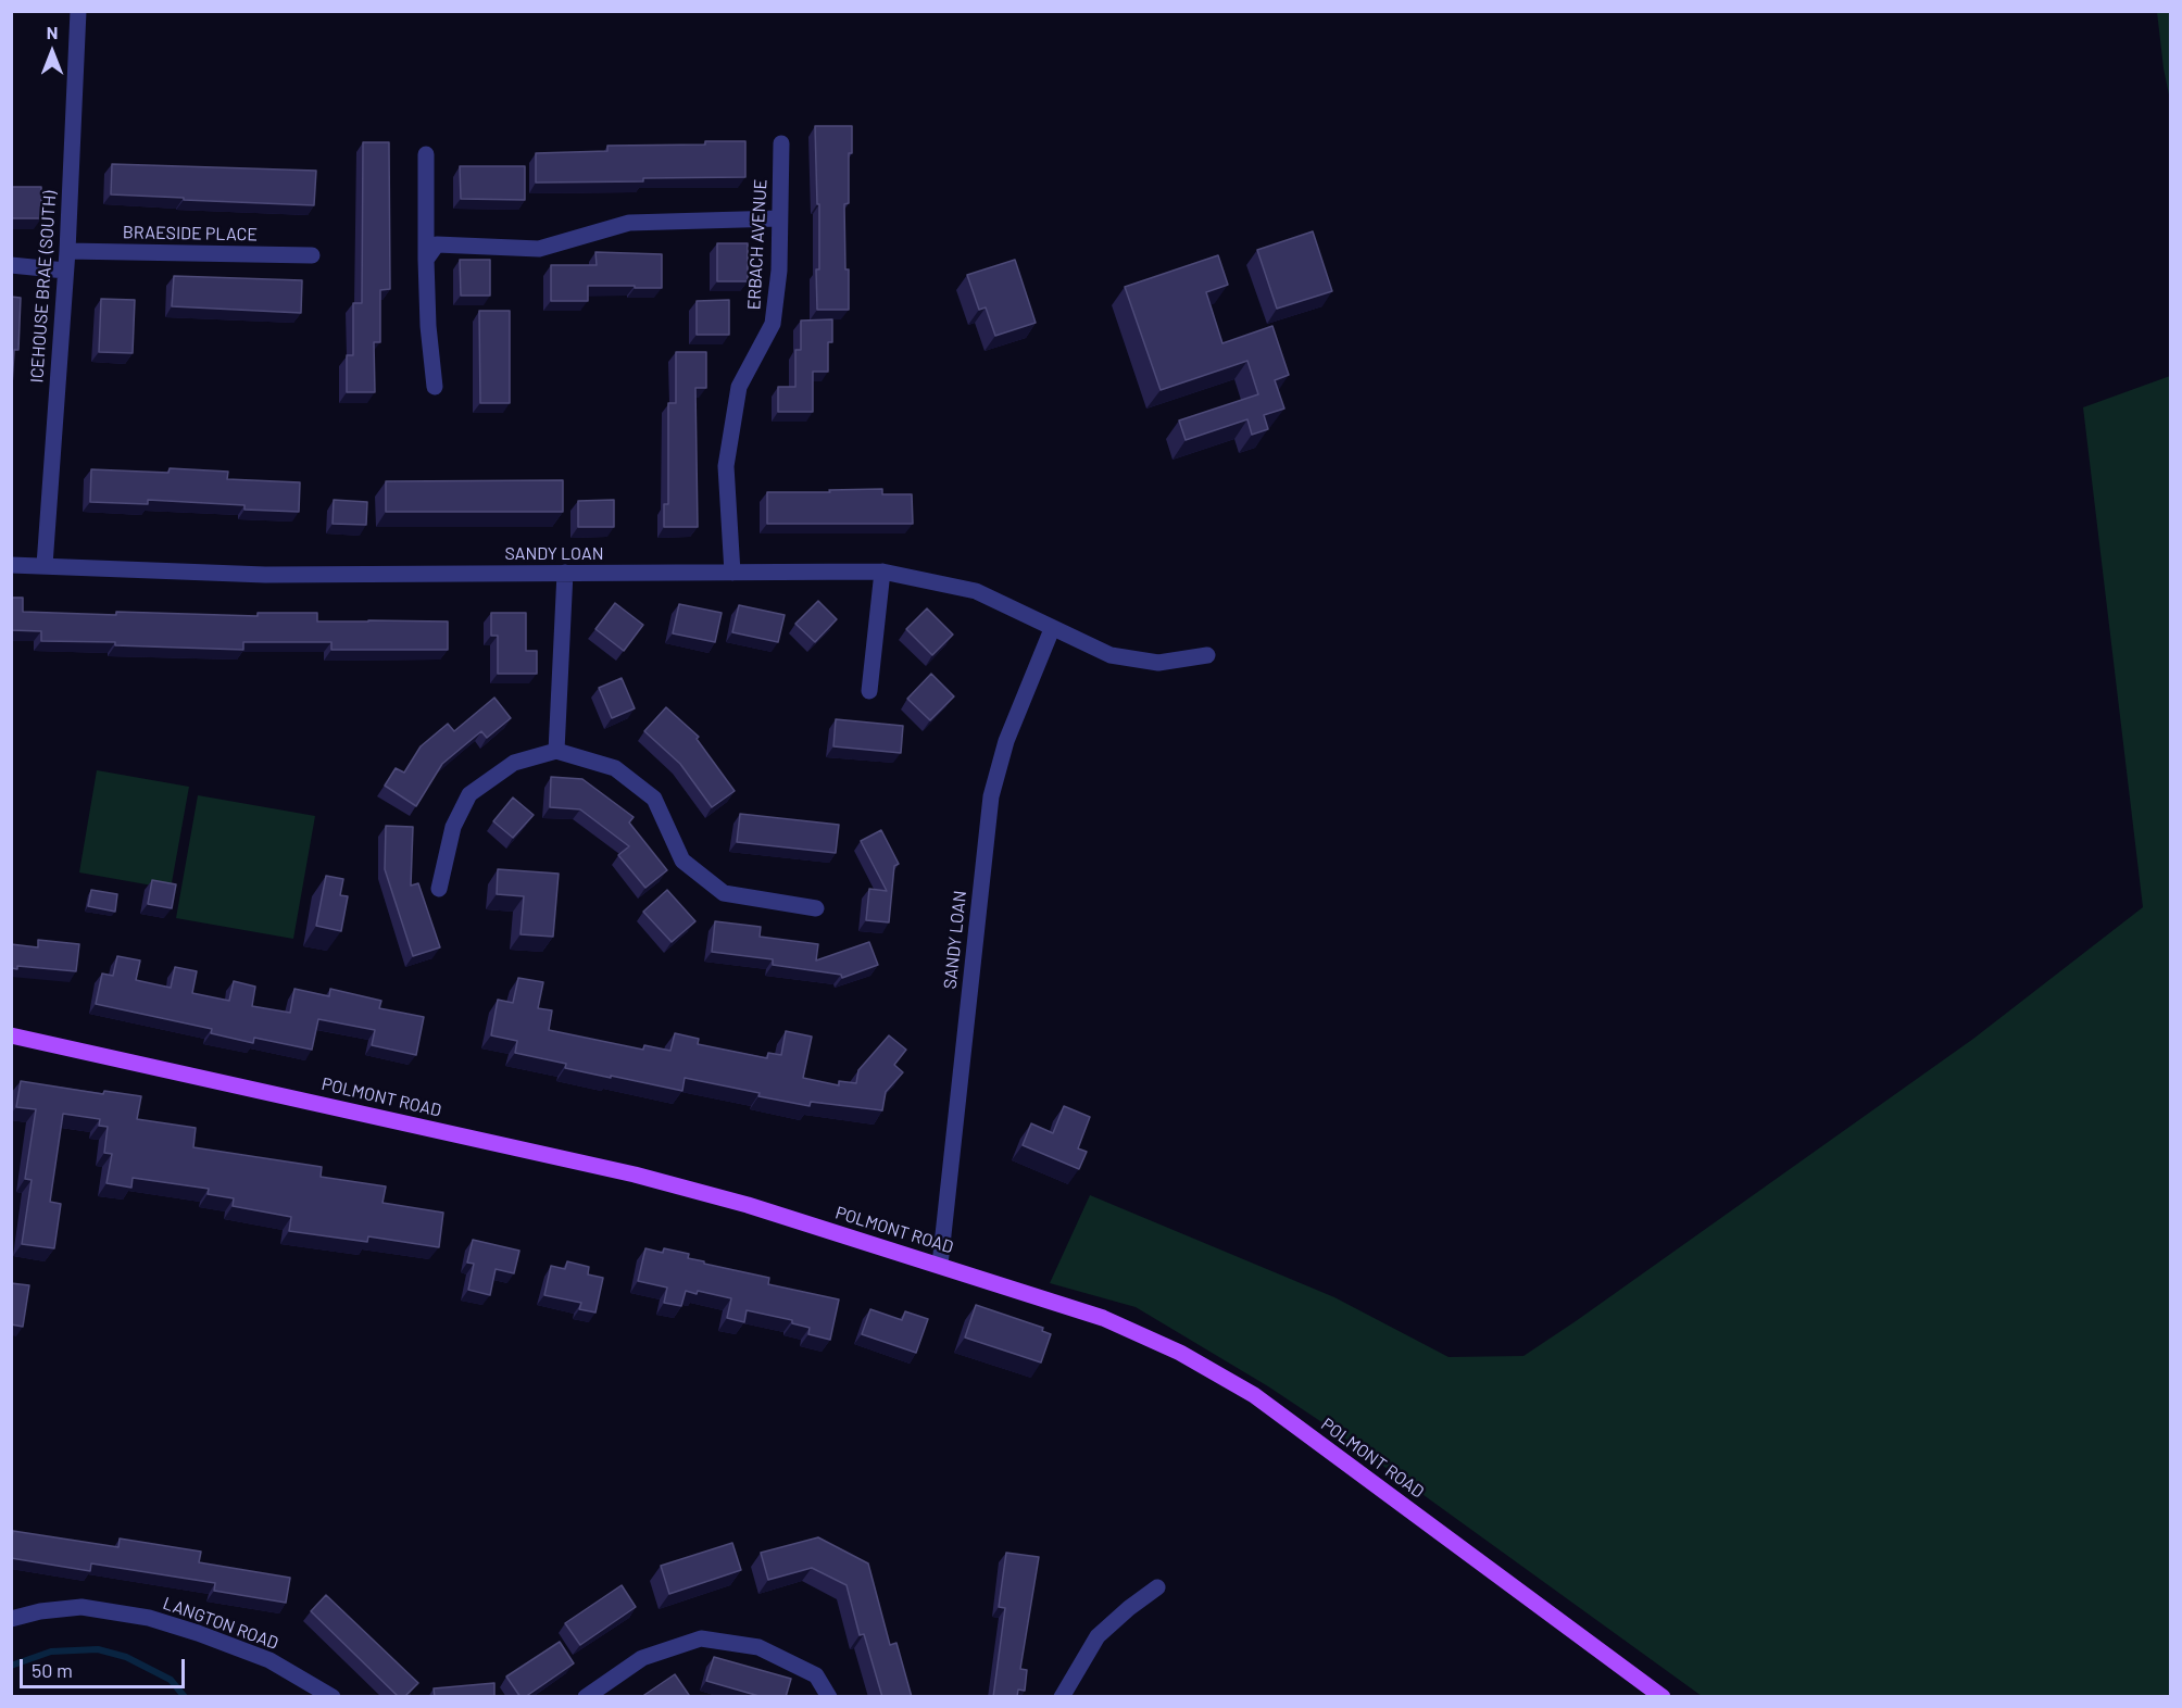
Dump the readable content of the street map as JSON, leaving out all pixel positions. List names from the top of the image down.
{
  "streets": {
    "main road": ["POLMONT ROAD"],
    "street": [
      "BRAESIDE PLACE",
      "ERBACH AVENUE",
      "ICEHOUSE BRAE (SOUTH)",
      "SANDY LOAN",
      "LANGTON ROAD"
    ]
  },
  "crossings": [
    ["BRAESIDE PLACE", "ICEHOUSE BRAE (SOUTH)"],
    ["ERBACH AVENUE", "SANDY LOAN"],
    ["ICEHOUSE BRAE (SOUTH)", "SANDY LOAN"],
    ["SANDY LOAN", "POLMONT ROAD"]
  ],
  "scale_bar": "50 m",
  "north": "top"
}
